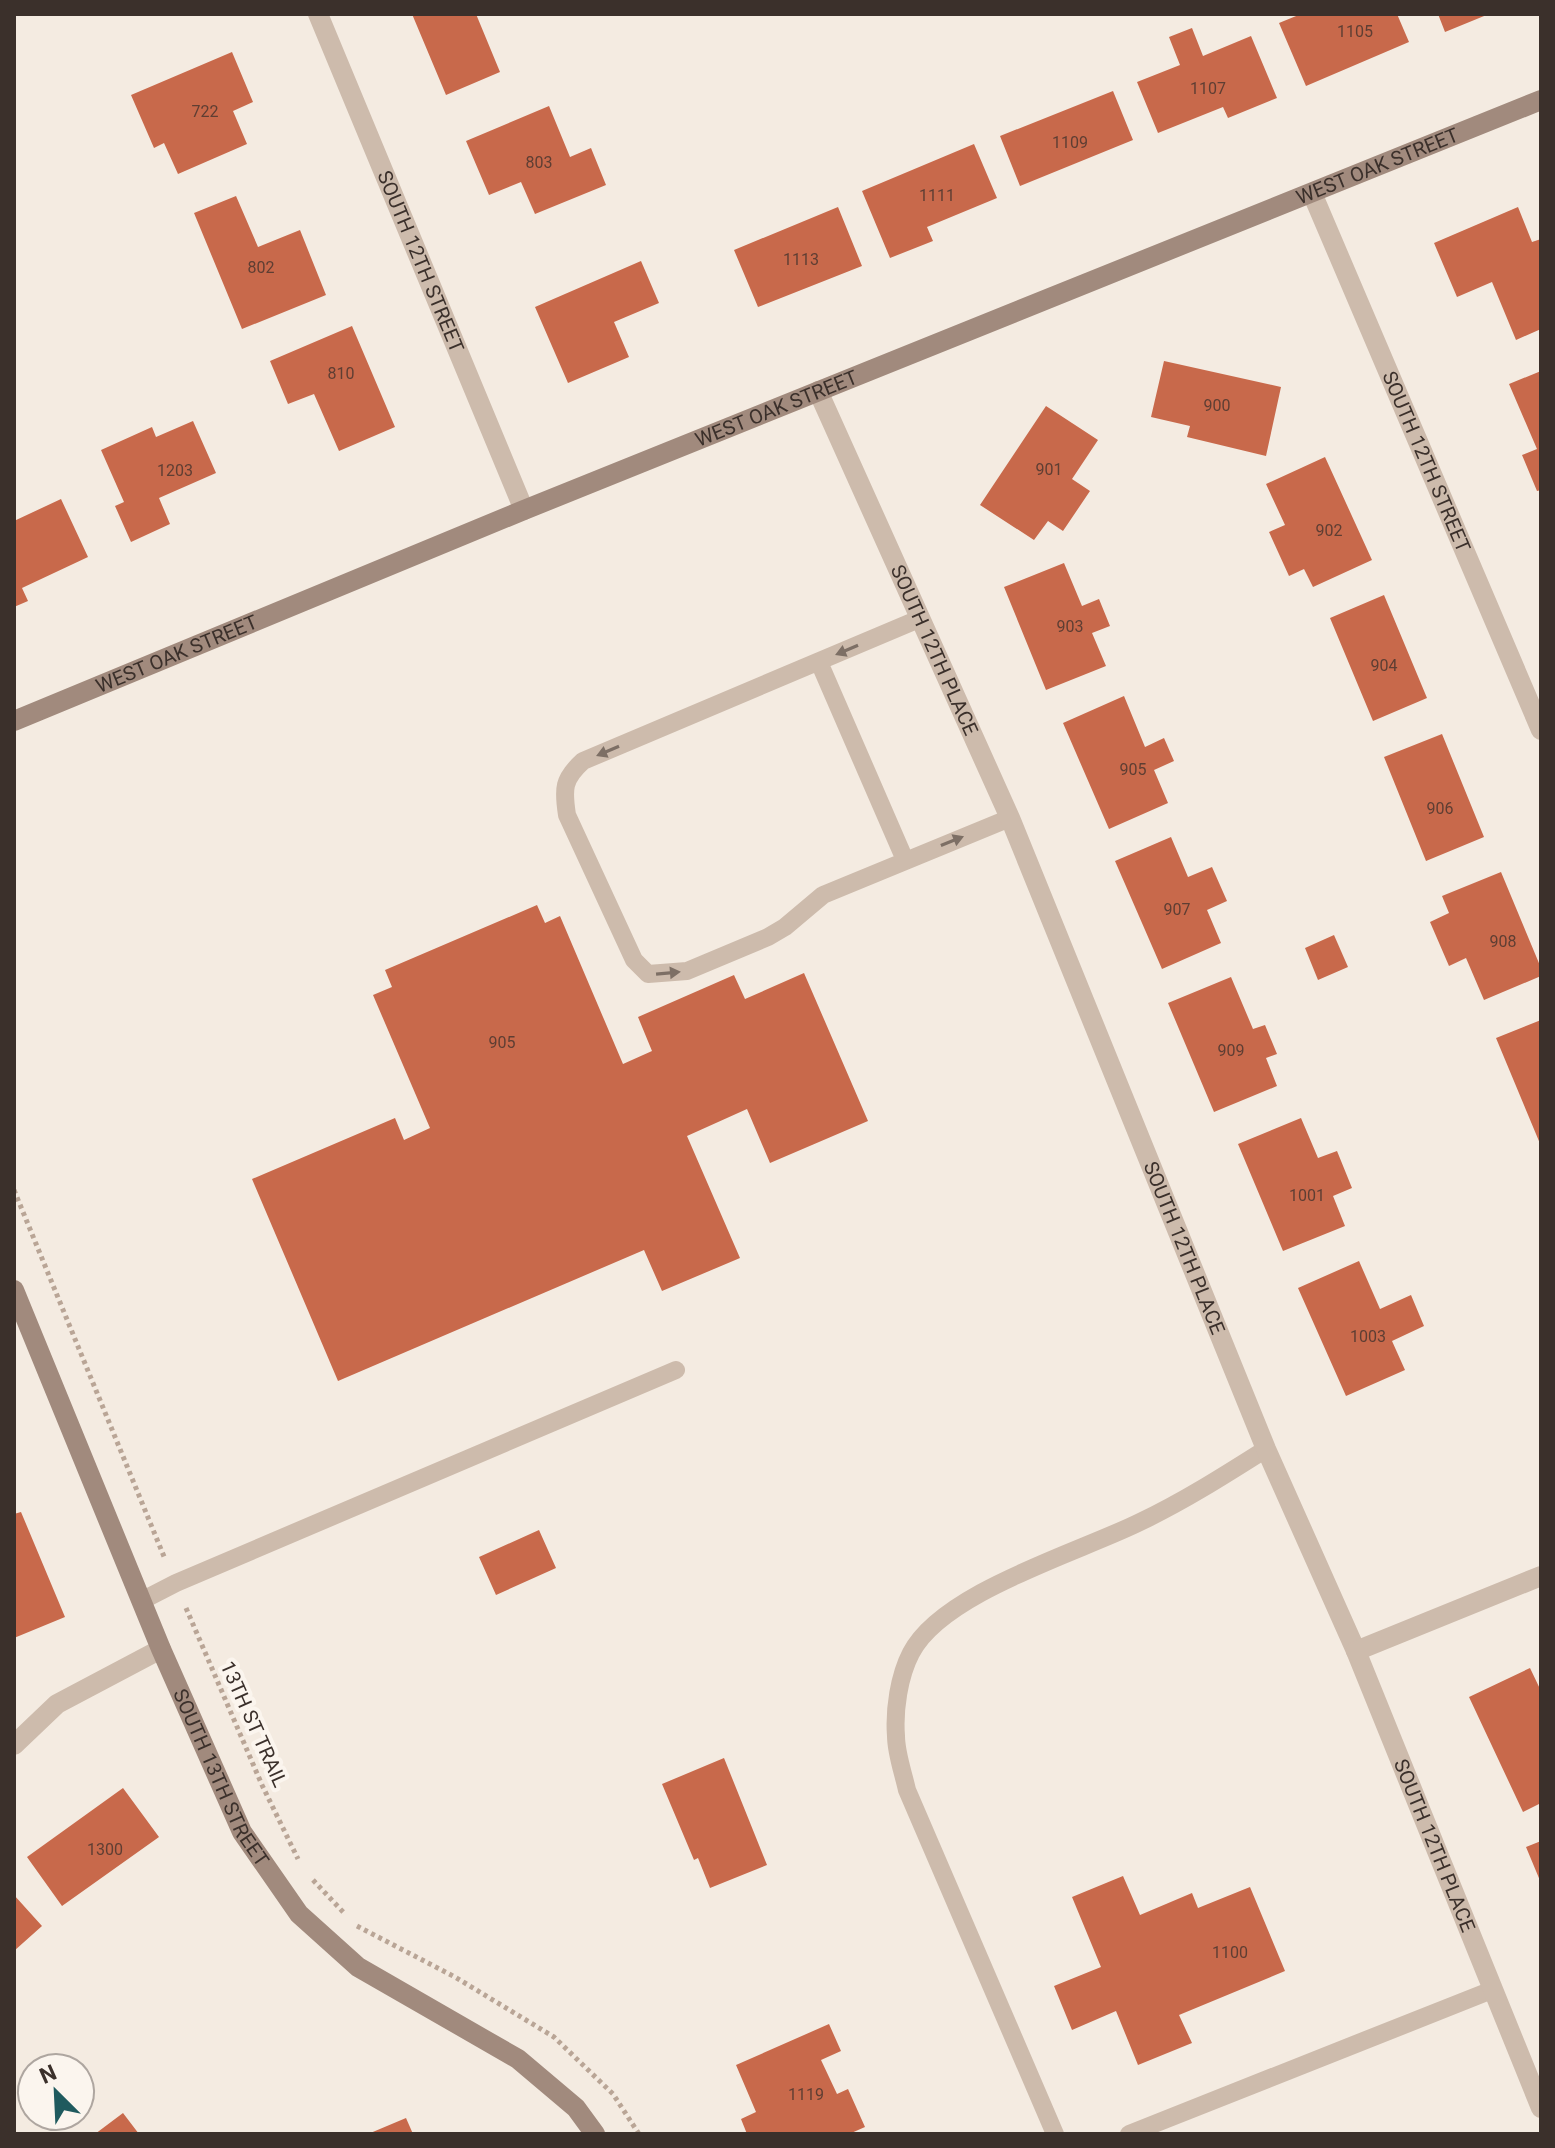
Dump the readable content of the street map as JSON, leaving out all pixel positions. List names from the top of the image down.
{
  "streets": {
    "street": [
      "WEST OAK STREET",
      "SOUTH 12TH STREET",
      "SOUTH 12TH PLACE",
      "SOUTH 13TH STREET"
    ],
    "path": ["13TH ST TRAIL"]
  },
  "crossings": [
    ["WEST OAK STREET", "SOUTH 12TH STREET"],
    ["WEST OAK STREET", "SOUTH 12TH PLACE"]
  ],
  "house_numbers": [
    "1105",
    "1107",
    "722",
    "1109",
    "803",
    "1111",
    "1113",
    "802",
    "810",
    "900",
    "901",
    "1203",
    "902",
    "903",
    "904",
    "905",
    "906",
    "907",
    "908",
    "905",
    "909",
    "1001",
    "1003",
    "1300",
    "1100",
    "1119"
  ],
  "north": "top left"
}
